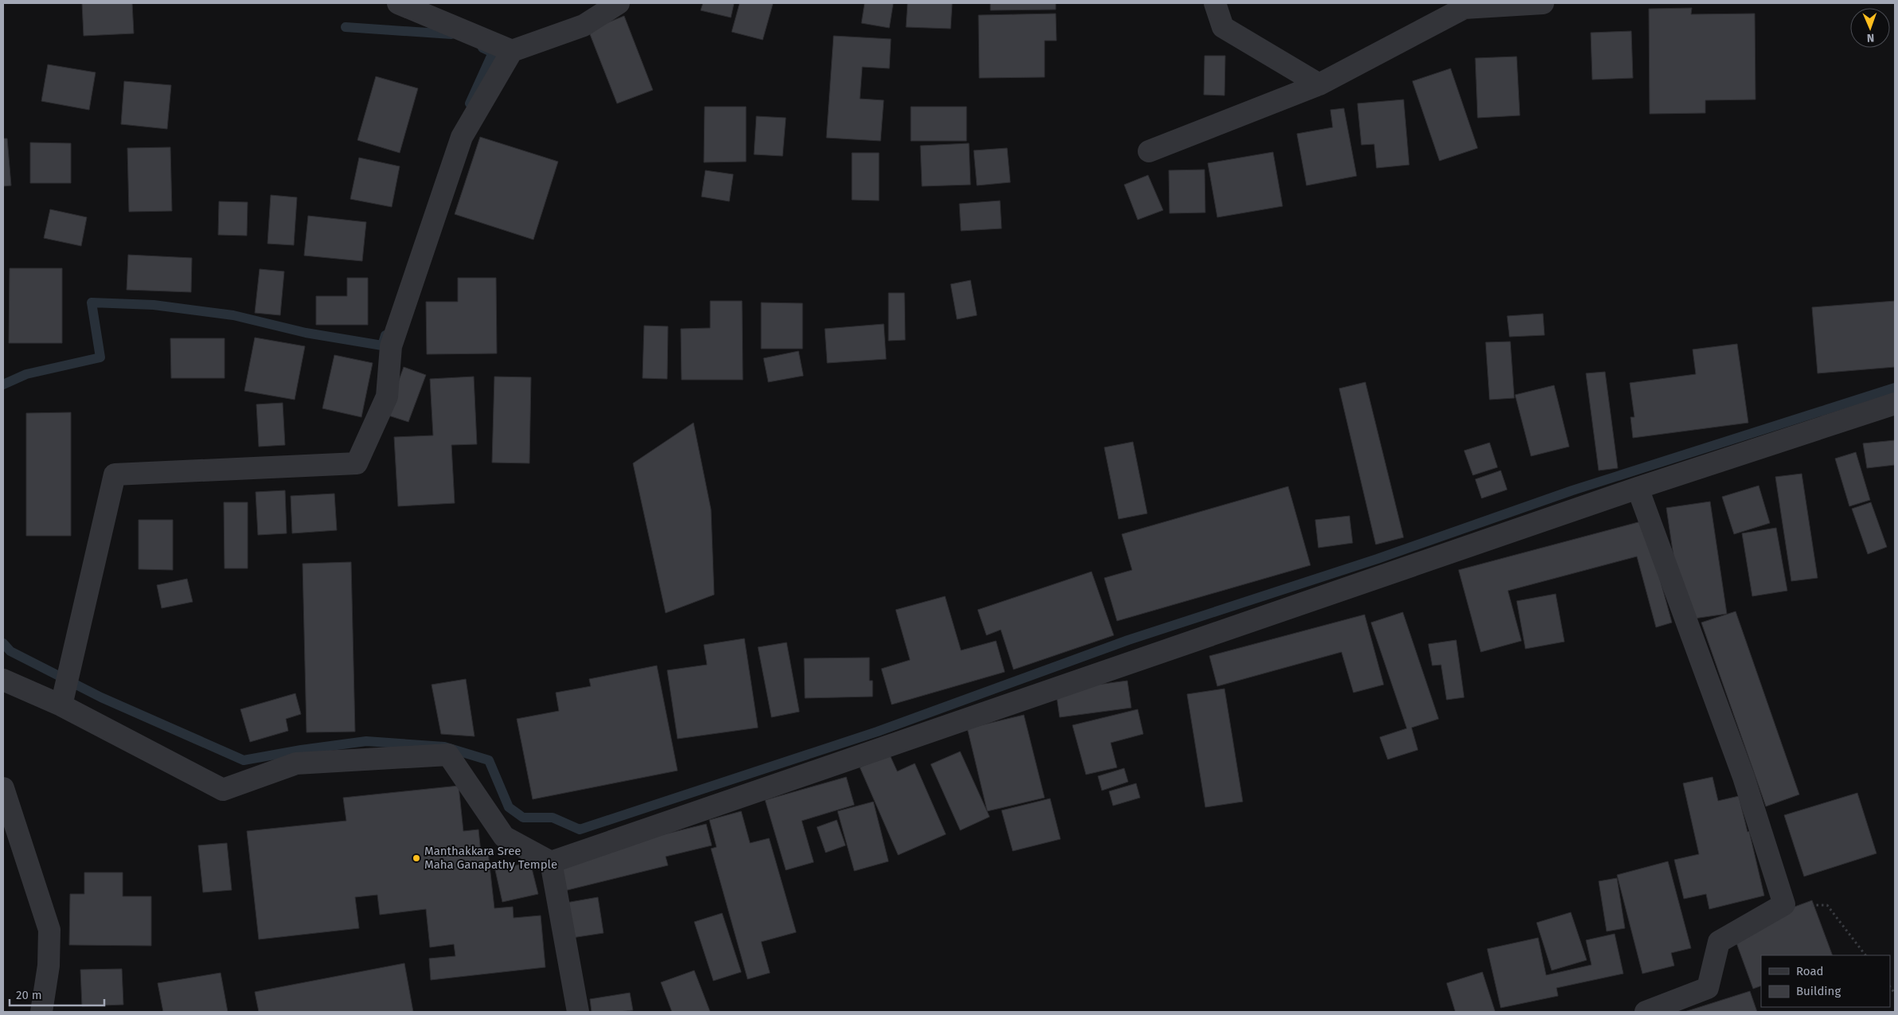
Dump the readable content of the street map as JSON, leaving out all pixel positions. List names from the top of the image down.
{
  "places": ["Manthakkara Sree Maha Ganapathy Temple"],
  "legend": ["Road", "Building"],
  "scale_bar": "20 m",
  "north": "bottom"
}
